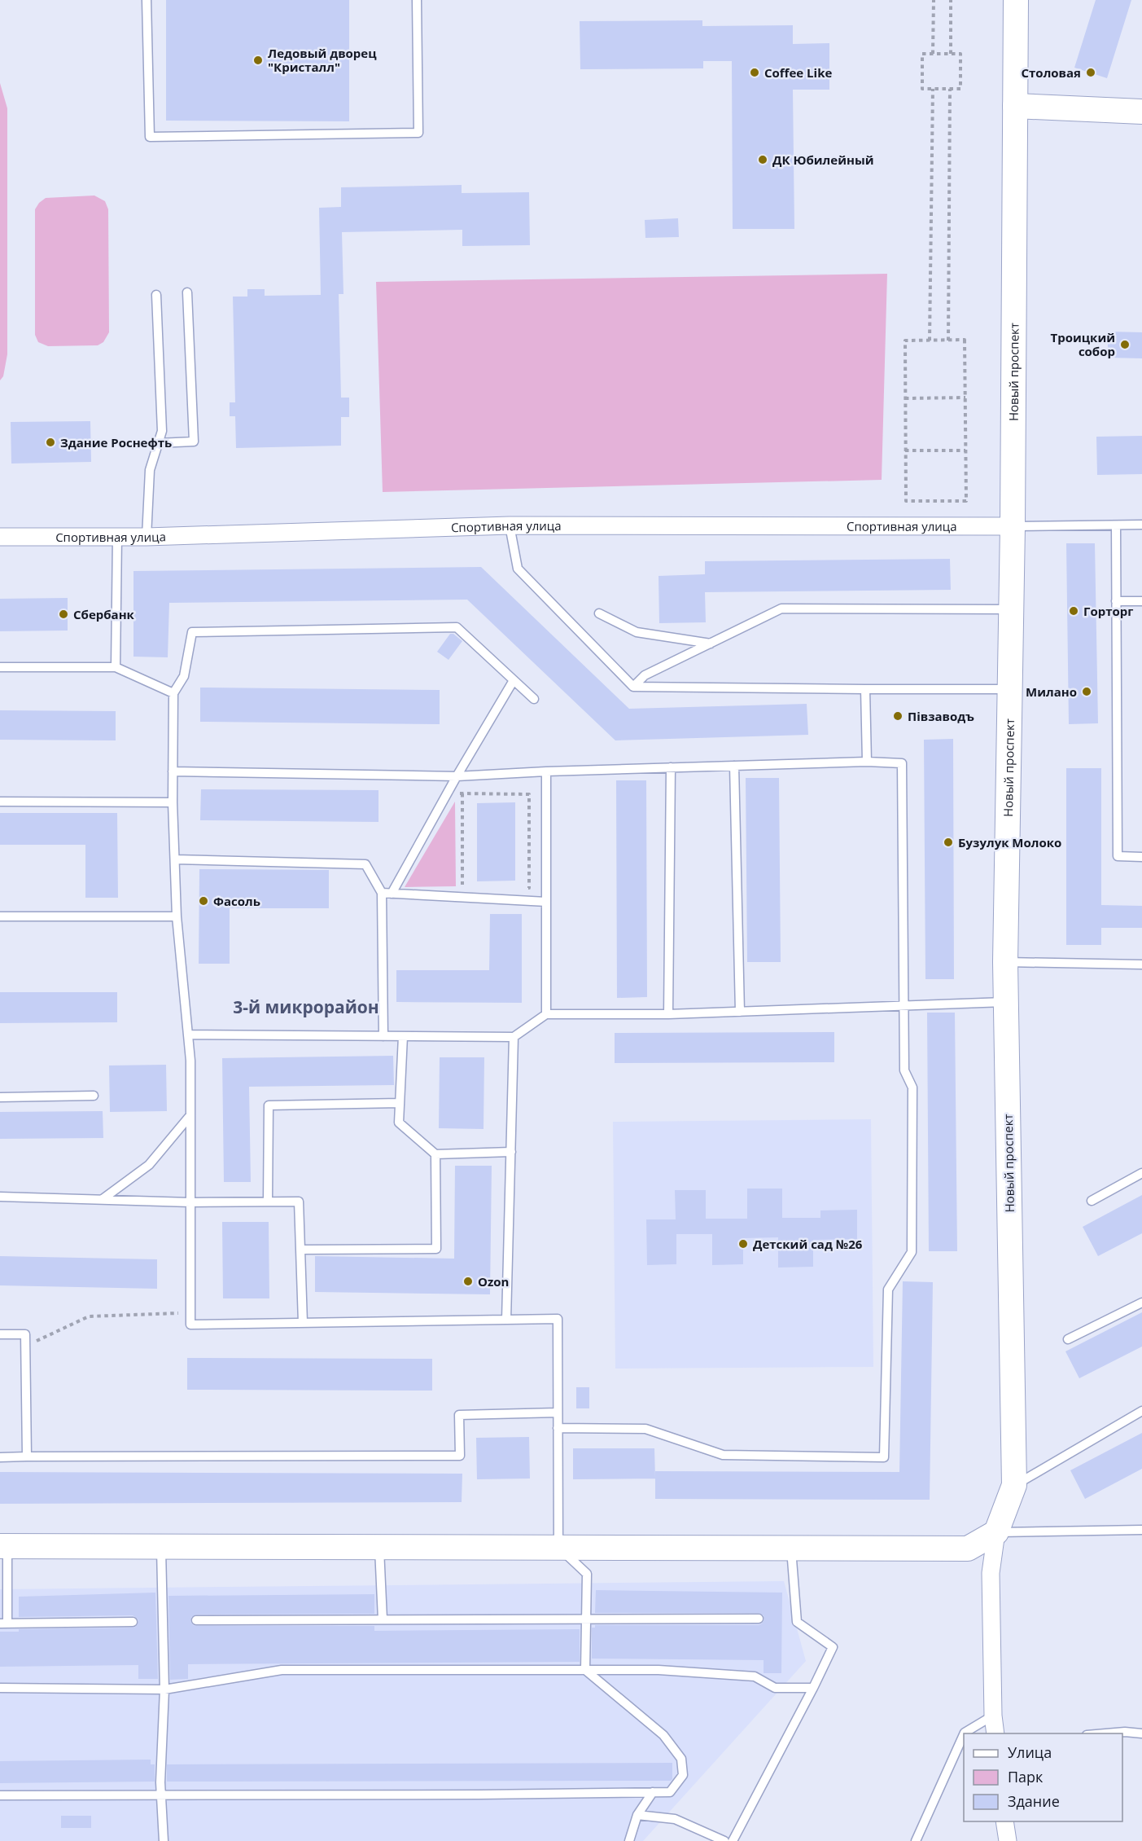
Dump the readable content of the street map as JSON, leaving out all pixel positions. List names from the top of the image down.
{
  "streets": {
    "street": ["Новый проспект", "Спортивная улица"]
  },
  "crossings": [
    ["Новый проспект", "Спортивная улица"]
  ],
  "districts": ["3-й микрорайон"],
  "places": [
    "Ледовый дворец \"Кристалл\"",
    "Coffee Like",
    "Столовая",
    "ДК Юбилейный",
    "Троицкий собор",
    "Здание Роснефть",
    "Горторг",
    "Сбербанк",
    "Милано",
    "Півзаводъ",
    "Бузулук Молоко",
    "Фасоль",
    "Детский сад №26",
    "Ozon"
  ],
  "legend": ["Улица", "Парк", "Здание"]
}
